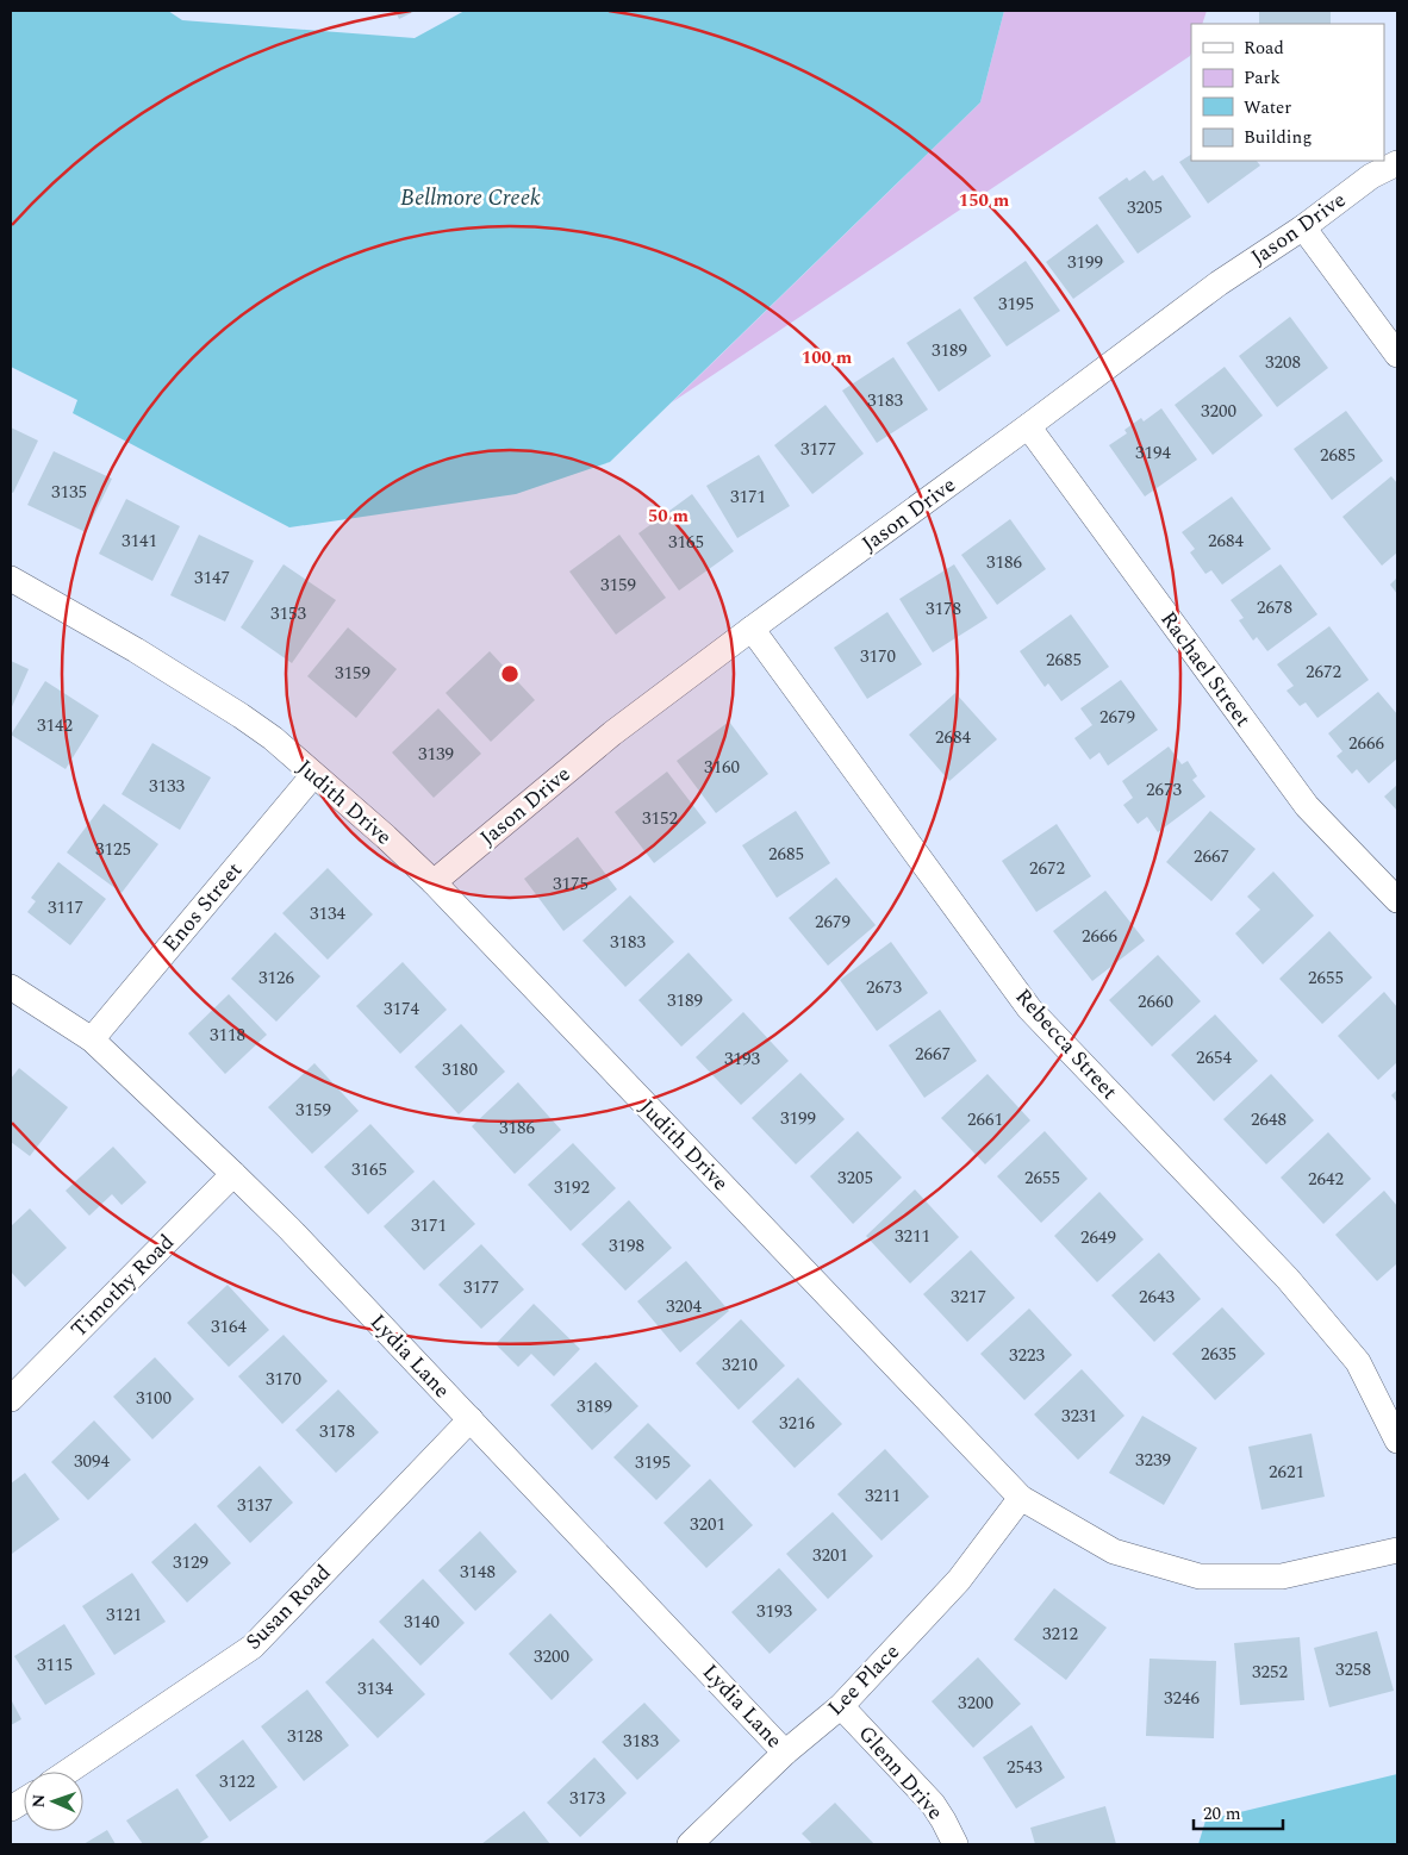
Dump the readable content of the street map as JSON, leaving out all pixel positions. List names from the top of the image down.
{
  "streets": {
    "street": [
      "Jason Drive",
      "Rachael Street",
      "Judith Drive",
      "Enos Street",
      "Rebecca Street",
      "Timothy Road",
      "Lydia Lane",
      "Susan Road",
      "Lee Place",
      "Glenn Drive"
    ]
  },
  "crossings": [
    ["Jason Drive", "Rachael Street"],
    ["Jason Drive", "Judith Drive"],
    ["Jason Drive", "Rebecca Street"],
    ["Judith Drive", "Enos Street"],
    ["Judith Drive", "Lee Place"],
    ["Enos Street", "Lydia Lane"],
    ["Timothy Road", "Lydia Lane"],
    ["Lydia Lane", "Susan Road"],
    ["Lydia Lane", "Lee Place"],
    ["Lee Place", "Glenn Drive"]
  ],
  "water": ["Bellmore Creek"],
  "house_numbers": [
    "3205",
    "3199",
    "3195",
    "3189",
    "3208",
    "3183",
    "3200",
    "3177",
    "3194",
    "2685",
    "3135",
    "3171",
    "3141",
    "2684",
    "3165",
    "3186",
    "3147",
    "3159",
    "2678",
    "3178",
    "3153",
    "3170",
    "2685",
    "2672",
    "3159",
    "2679",
    "3142",
    "2684",
    "2666",
    "3139",
    "3160",
    "3133",
    "2673",
    "3152",
    "3125",
    "2685",
    "2667",
    "2672",
    "3175",
    "3117",
    "3134",
    "2679",
    "2666",
    "3183",
    "3126",
    "2655",
    "2673",
    "3189",
    "2660",
    "3174",
    "3118",
    "2667",
    "2654",
    "3193",
    "3180",
    "3159",
    "3199",
    "2661",
    "2648",
    "3186",
    "3165",
    "3205",
    "2655",
    "2642",
    "3192",
    "3171",
    "3211",
    "2649",
    "3198",
    "3177",
    "3217",
    "2643",
    "3204",
    "3164",
    "2635",
    "3223",
    "3210",
    "3170",
    "3100",
    "3189",
    "3231",
    "3216",
    "3178",
    "3239",
    "3094",
    "3195",
    "2621",
    "3211",
    "3137",
    "3201",
    "3201",
    "3129",
    "3148",
    "3193",
    "3121",
    "3140",
    "3212",
    "3200",
    "3115",
    "3258",
    "3252",
    "3134",
    "3246",
    "3200",
    "3128",
    "3183",
    "2543",
    "3122",
    "3173"
  ],
  "legend": [
    "Road",
    "Park",
    "Water",
    "Building"
  ],
  "scale_bar": "20 m",
  "north": "left",
  "rings": ["150 m", "100 m", "50 m"]
}
